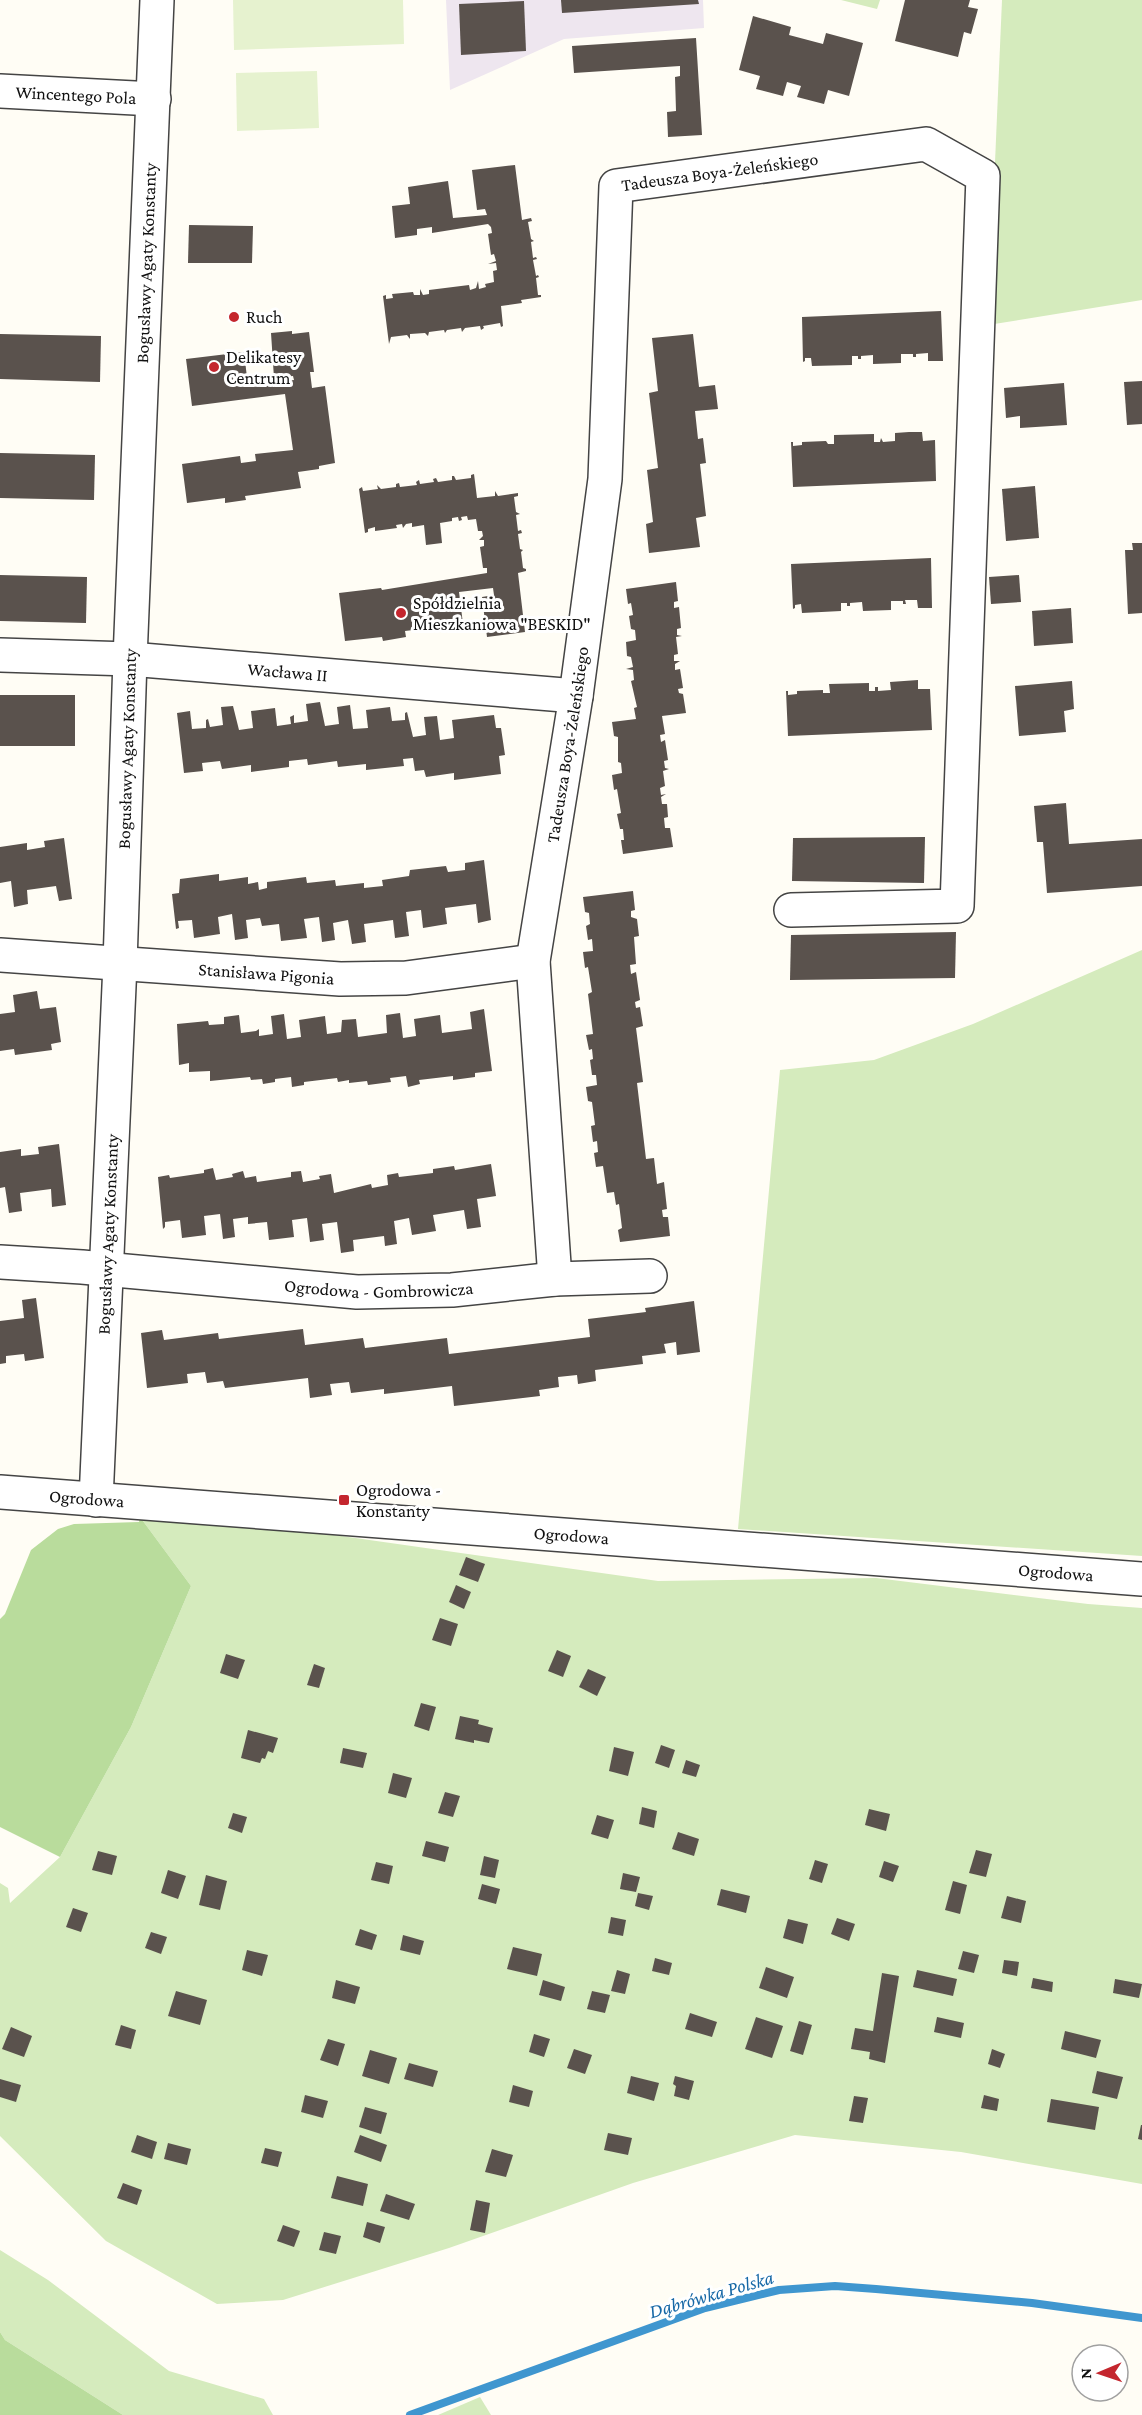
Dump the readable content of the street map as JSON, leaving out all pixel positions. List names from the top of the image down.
{
  "streets": {
    "street": [
      "Wincentego Pola",
      "Tadeusza Boya-Żeleńskiego",
      "Bogusławy Agaty Konstanty",
      "Wacława II",
      "Stanisława Pigonia",
      "Ogrodowa - Gombrowicza",
      "Ogrodowa"
    ]
  },
  "crossings": [
    ["Wincentego Pola", "Bogusławy Agaty Konstanty"],
    ["Tadeusza Boya-Żeleńskiego", "Wacława II"],
    ["Tadeusza Boya-Żeleńskiego", "Stanisława Pigonia"],
    ["Tadeusza Boya-Żeleńskiego", "Ogrodowa - Gombrowicza"],
    ["Bogusławy Agaty Konstanty", "Wacława II"],
    ["Bogusławy Agaty Konstanty", "Stanisława Pigonia"],
    ["Bogusławy Agaty Konstanty", "Ogrodowa - Gombrowicza"],
    ["Bogusławy Agaty Konstanty", "Ogrodowa"]
  ],
  "water": ["Dąbrówka Polska"],
  "places": {
    "other": ["Ruch", "Delikatesy Centrum", "Spółdzielnia Mieszkaniowa \"BESKID\""],
    "transit": ["Ogrodowa - Konstanty"]
  },
  "north": "left"
}
